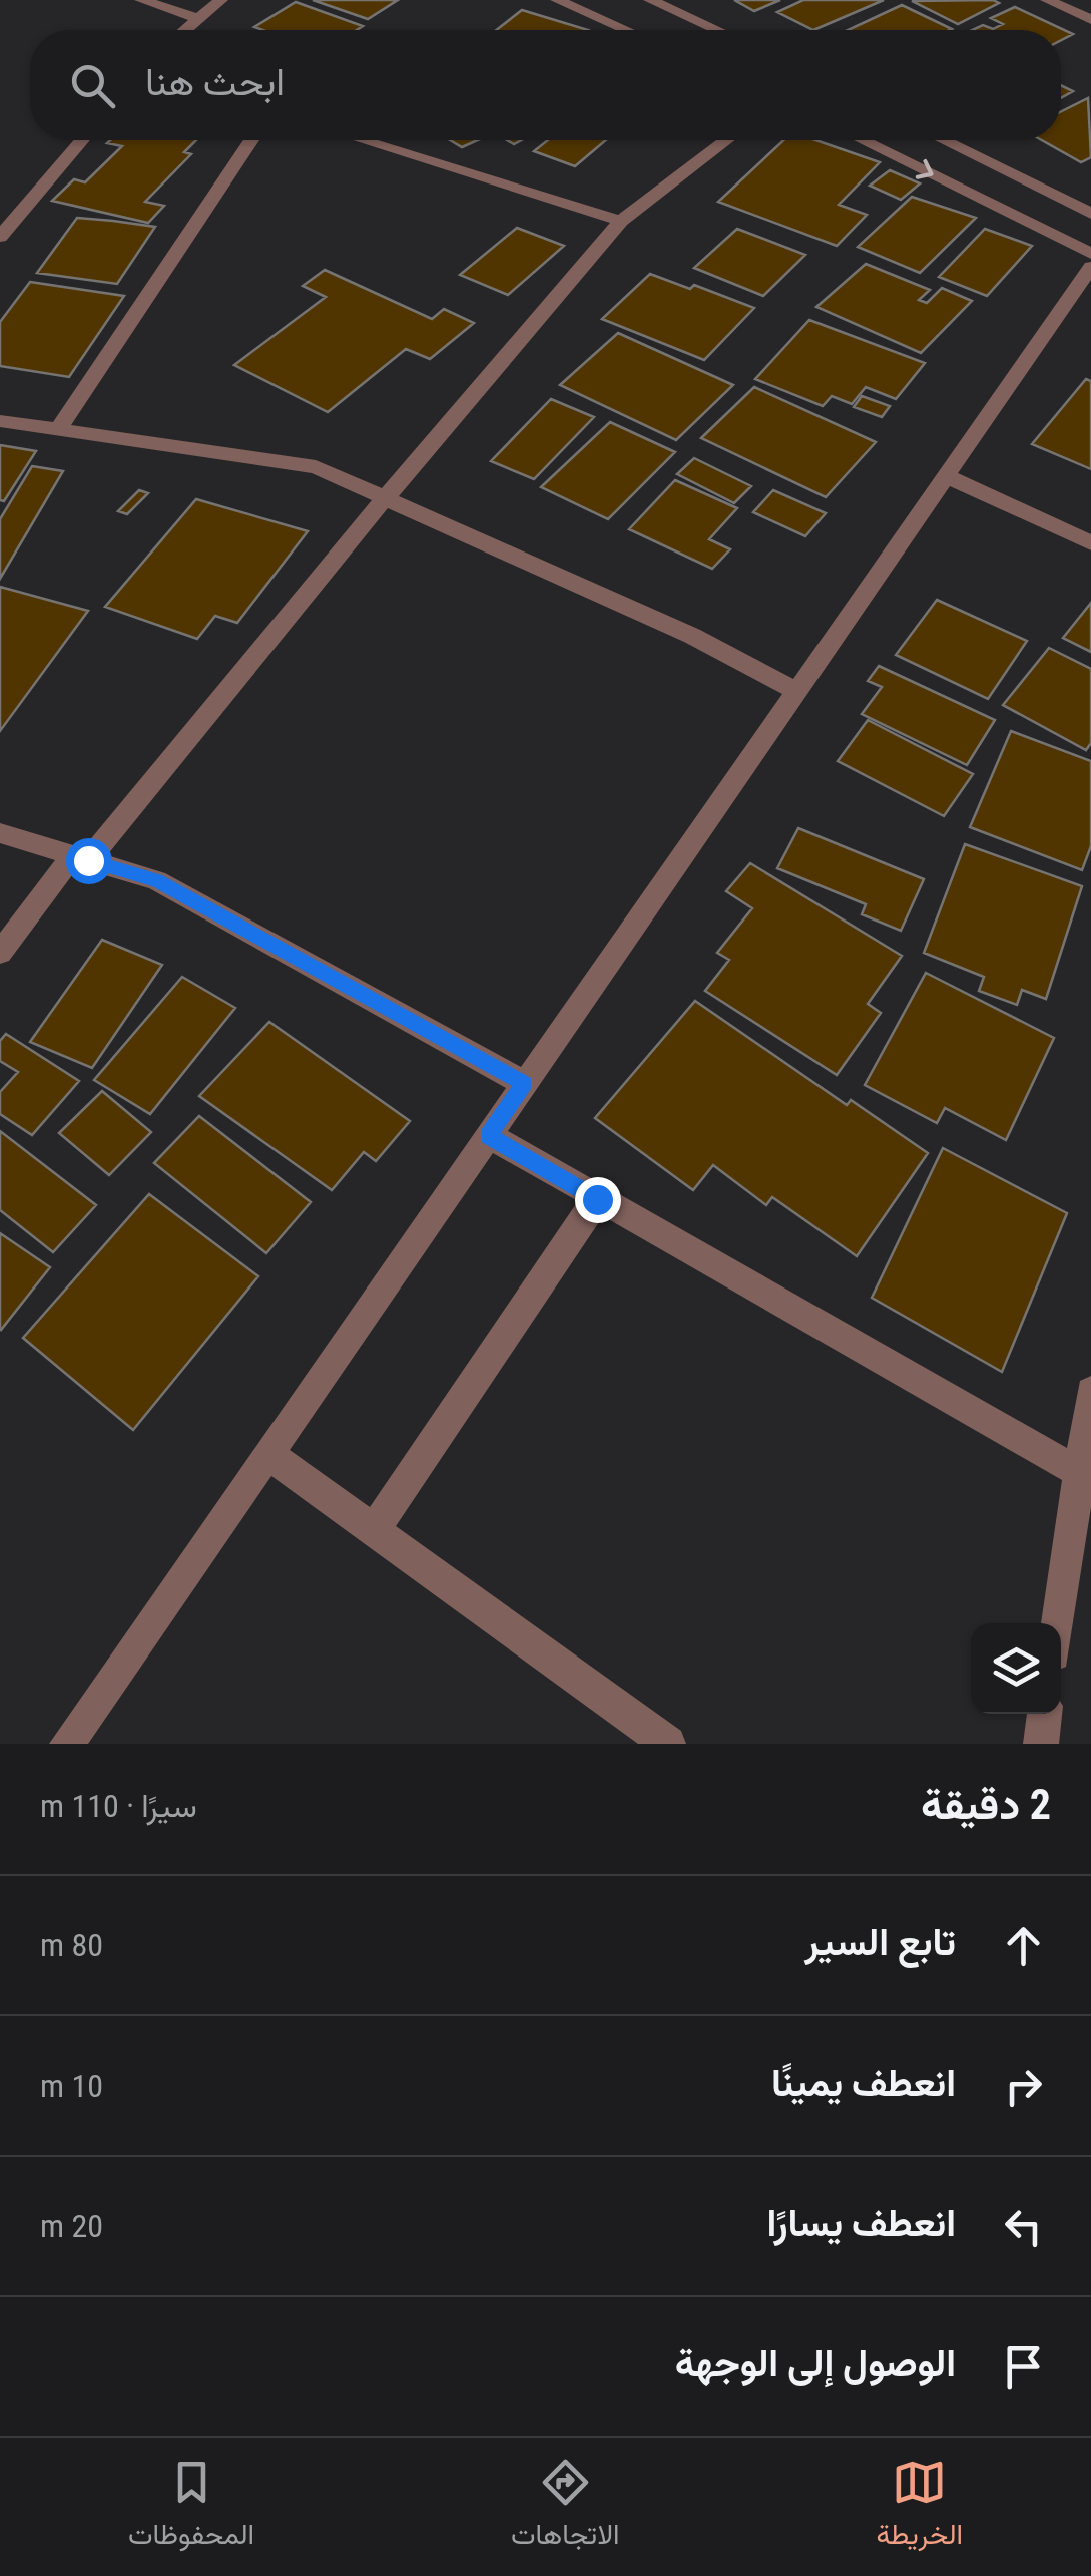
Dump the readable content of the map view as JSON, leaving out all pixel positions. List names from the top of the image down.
{
  "page": {
    "search": "ابحث هنا",
    "heading": ["2 دقيقة", "سيرًا · 110 m"],
    "list": [
      ["تابع السير", "80 m"],
      ["انعطف يمينًا", "10 m"],
      ["انعطف يسارًا", "20 m"],
      "الوصول إلى الوجهة"
    ],
    "nav": ["الخريطة", "الاتجاهات", "المحفوظات"]
  }
}
